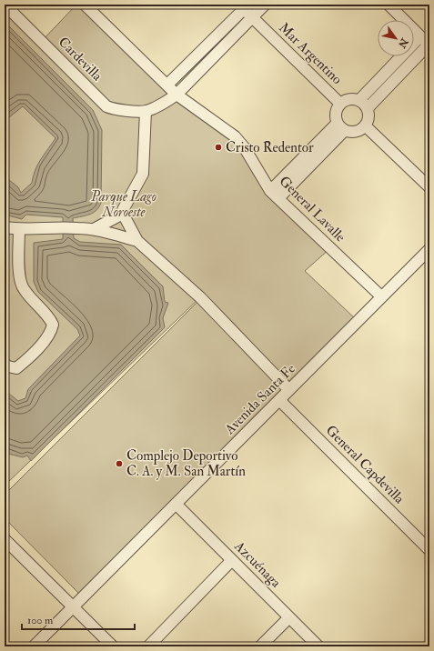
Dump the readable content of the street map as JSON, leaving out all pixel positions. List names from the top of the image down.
{
  "streets": {
    "street": [
      "Mar Argentino",
      "Cardevilla",
      "General Lavalle",
      "Avenida Santa Fe",
      "General Capdevilla",
      "Azcuénaga"
    ]
  },
  "crossings": [
    ["General Lavalle", "Avenida Santa Fe"],
    ["Avenida Santa Fe", "General Capdevilla"],
    ["Avenida Santa Fe", "Azcuénaga"]
  ],
  "parks": ["Parque Lago Noroeste"],
  "places": ["Cristo Redentor", "Complejo Deportivo C. A. y M. San Martín"],
  "scale_bar": "100 m",
  "north": "bottom right"
}
